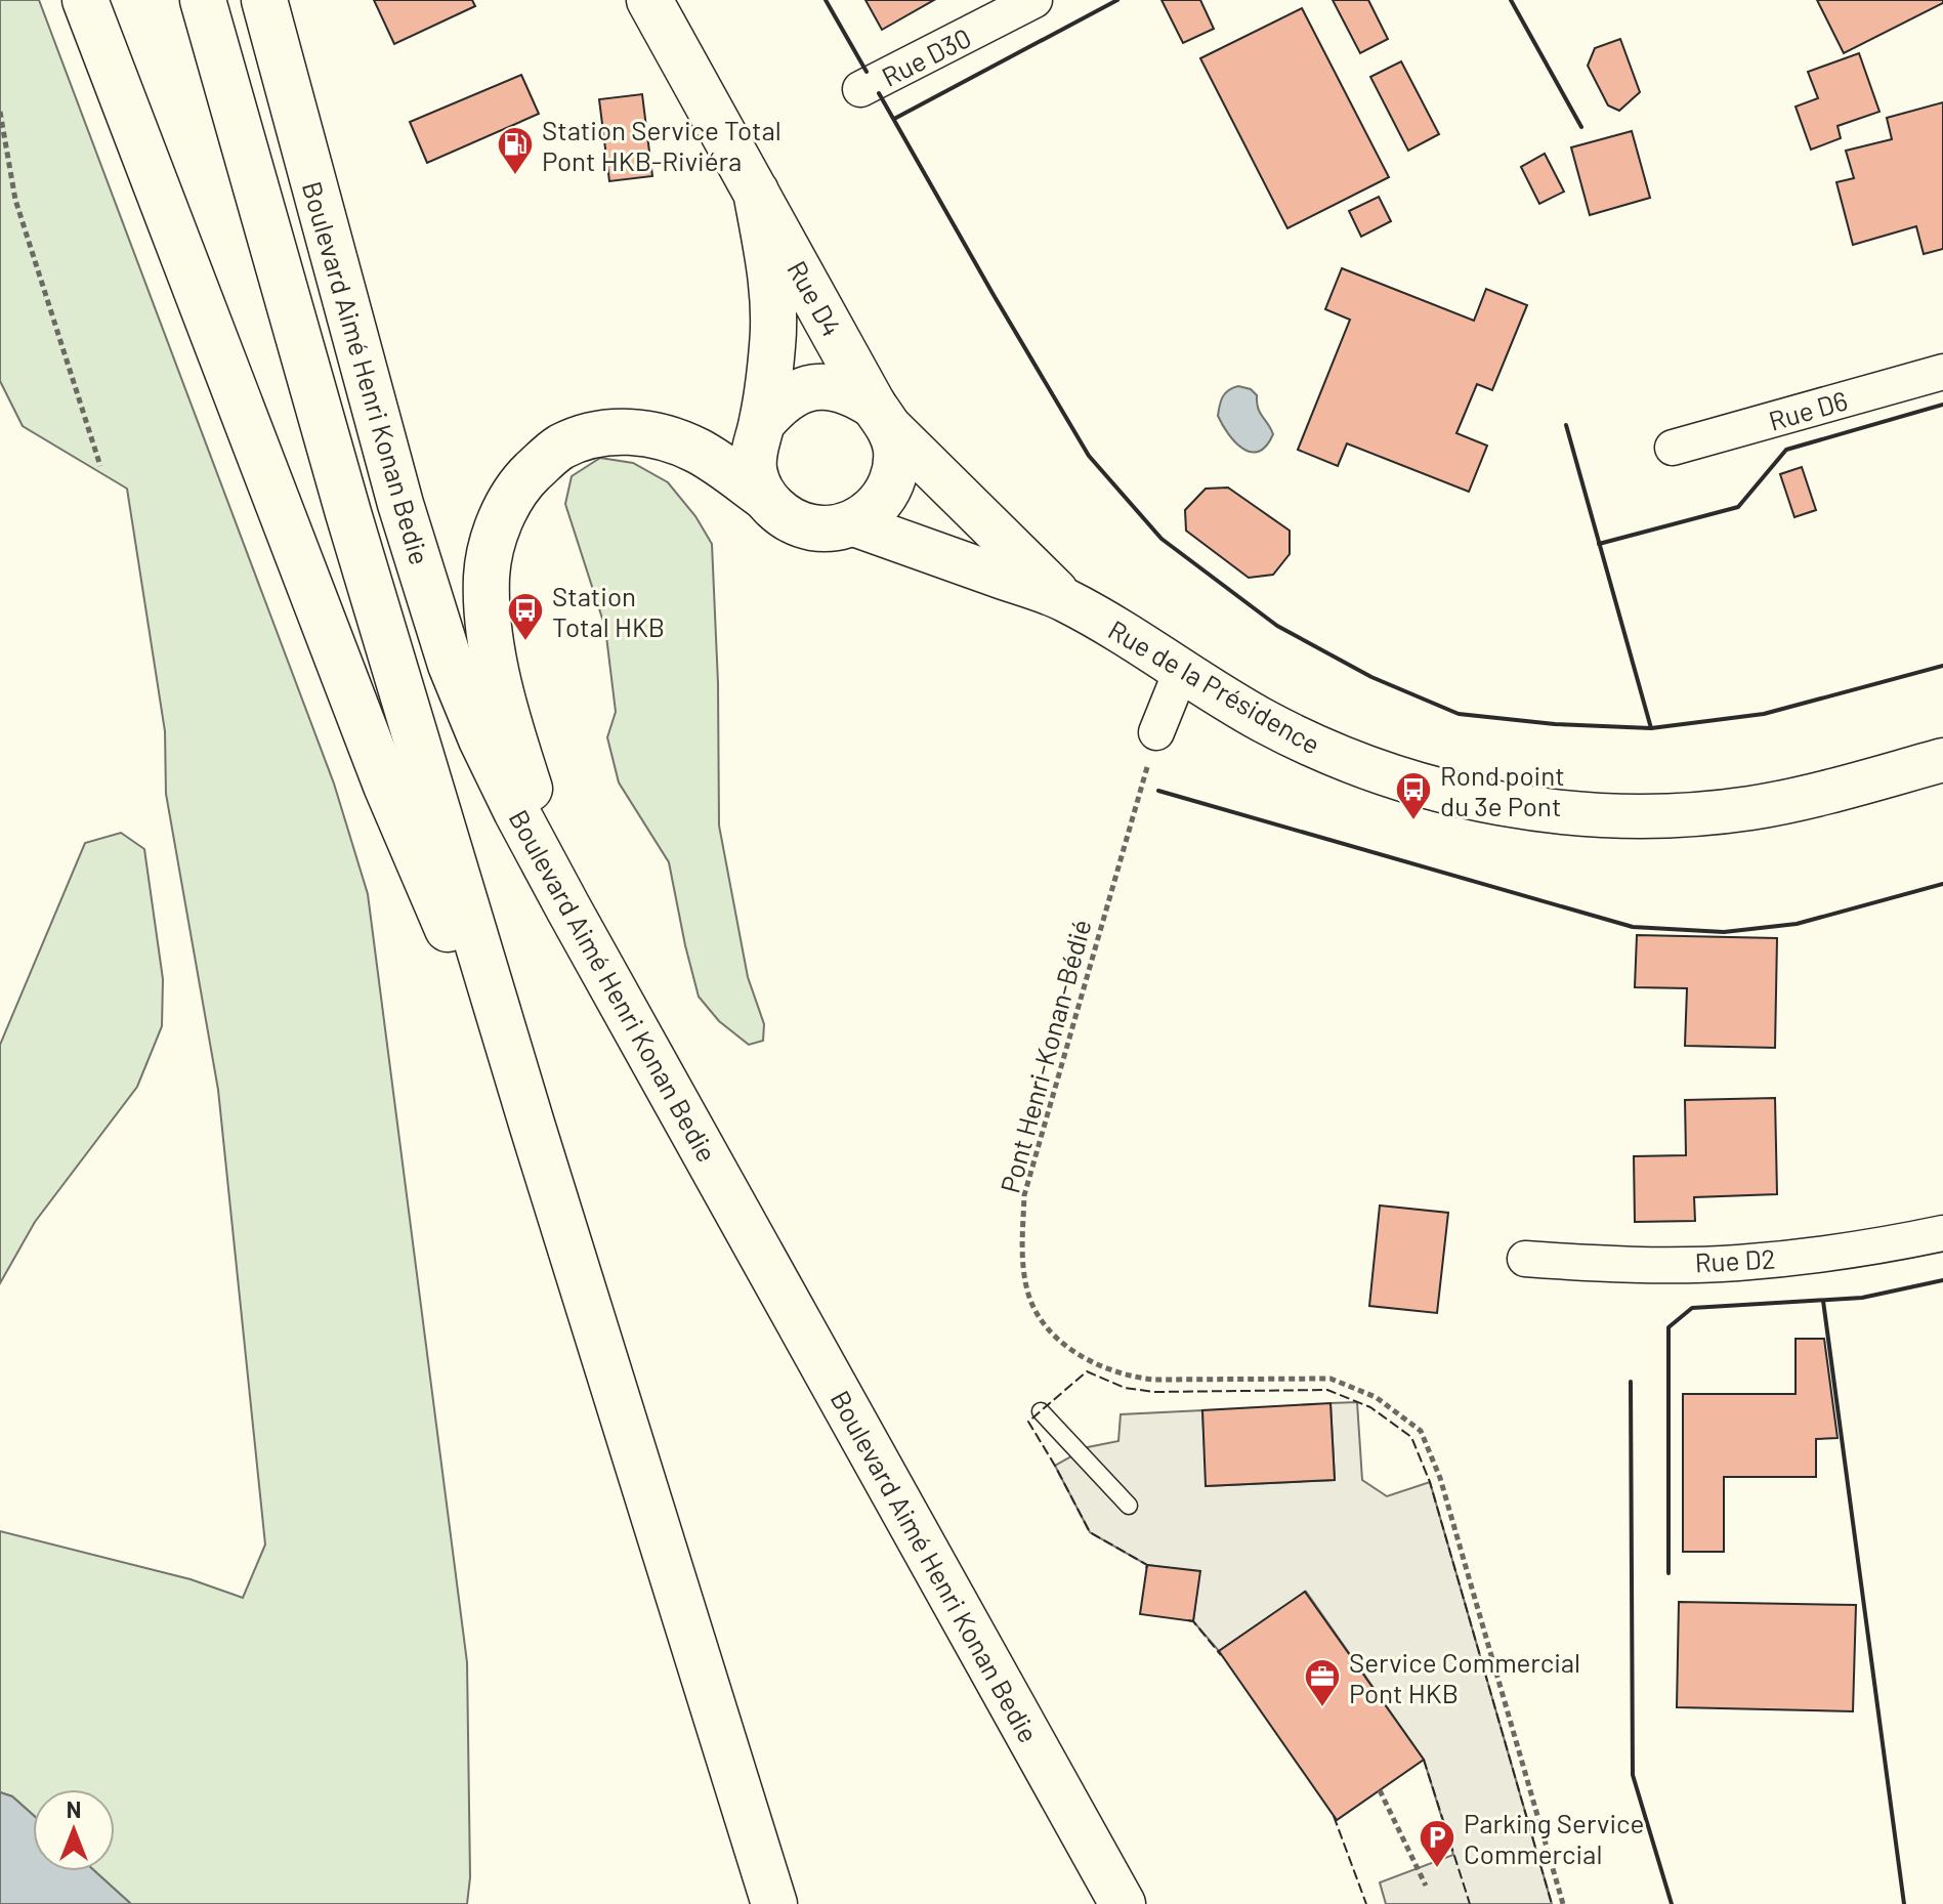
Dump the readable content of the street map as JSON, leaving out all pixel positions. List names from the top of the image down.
{
  "streets": {
    "main road": ["Rue D4", "Boulevard Aimé Henri Konan Bedie"],
    "street": [
      "Rue D30",
      "Rue D6",
      "Rue de la Présidence",
      "Rue D2"
    ],
    "path": ["Pont Henri-Konan-Bédié"]
  },
  "crossings": [
    ["Rue D4", "Rue de la Présidence"]
  ],
  "places": {
    "fuel station": ["Station Service Total Pont HKB-Riviéra"],
    "bus stop": ["Station Total HKB", "Rond point du 3e Pont"],
    "office": ["Service Commercial Pont HKB"],
    "parking": ["Parking Service Commercial"]
  },
  "north": "top"
}
